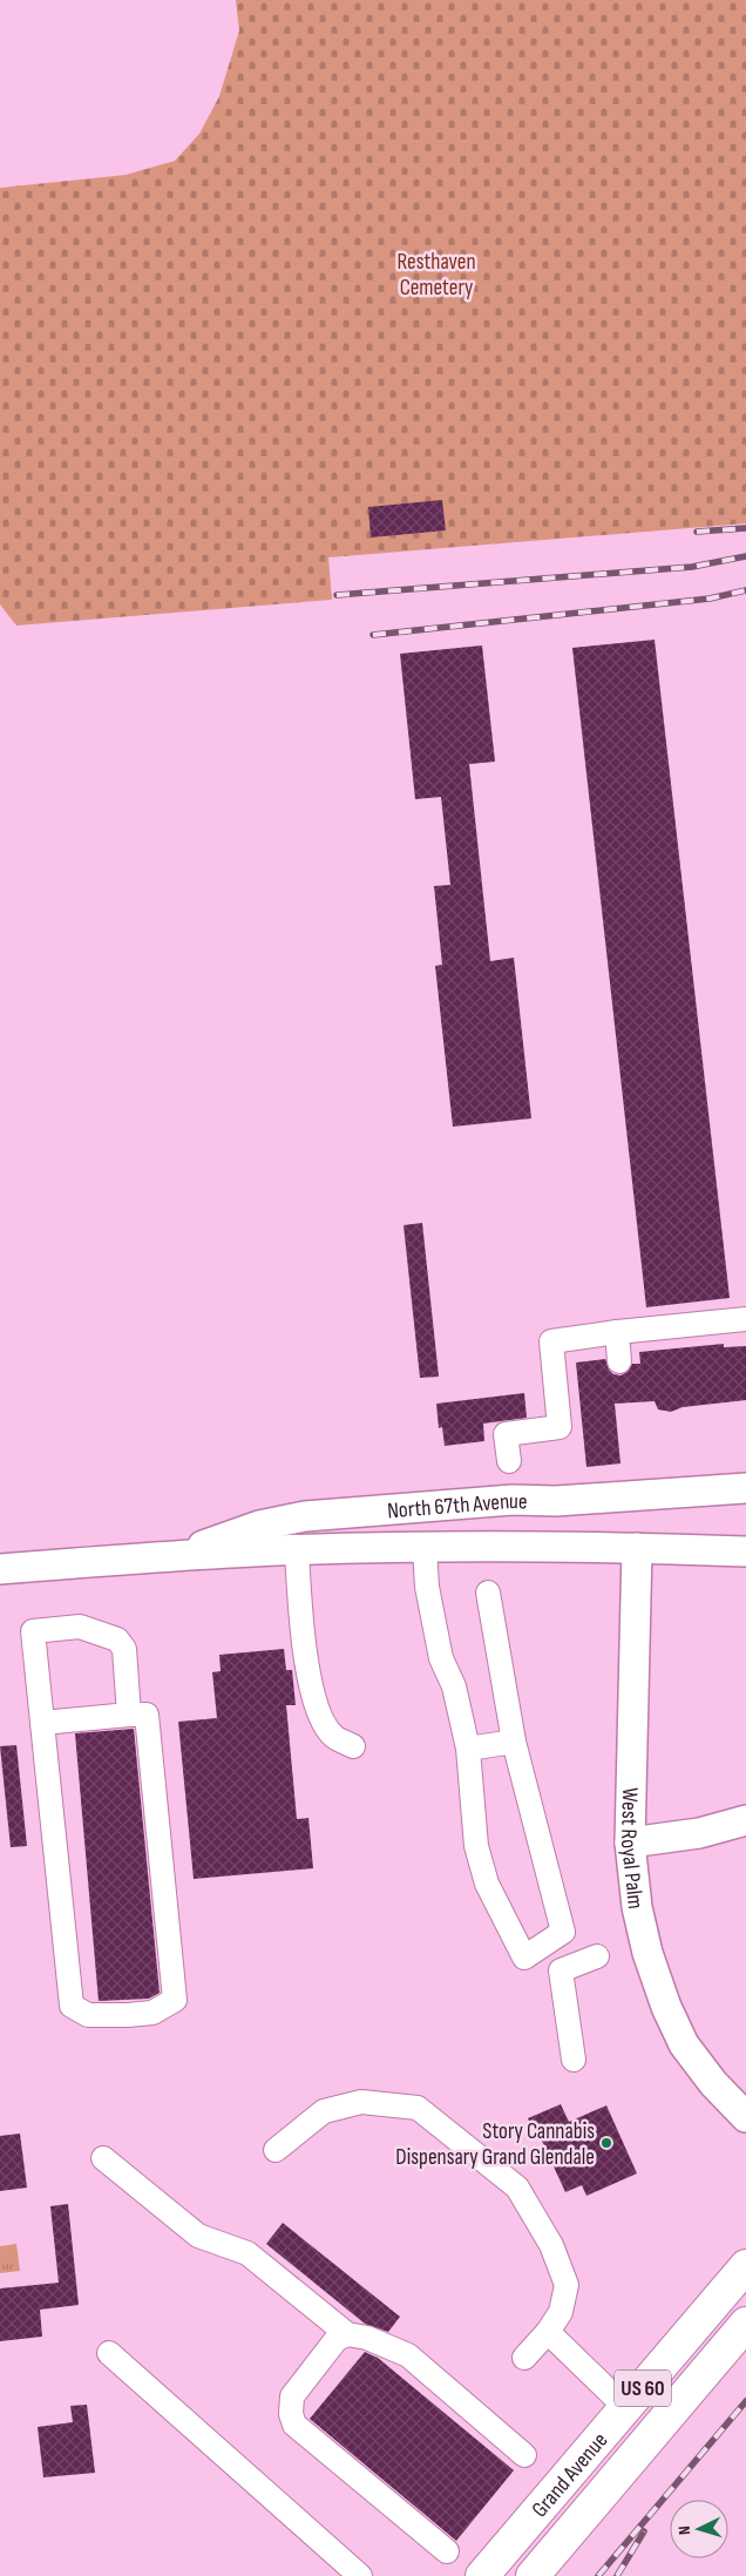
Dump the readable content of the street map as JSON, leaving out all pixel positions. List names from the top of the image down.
{
  "streets": {
    "highway": ["US 60", "Grand Avenue"],
    "main road": ["North 67th Avenue", "West Royal Palm"]
  },
  "crossings": [
    ["North 67th Avenue", "West Royal Palm"]
  ],
  "parks": ["Resthaven Cemetery"],
  "places": ["Story Cannabis Dispensary Grand Glendale"],
  "north": "left"
}
